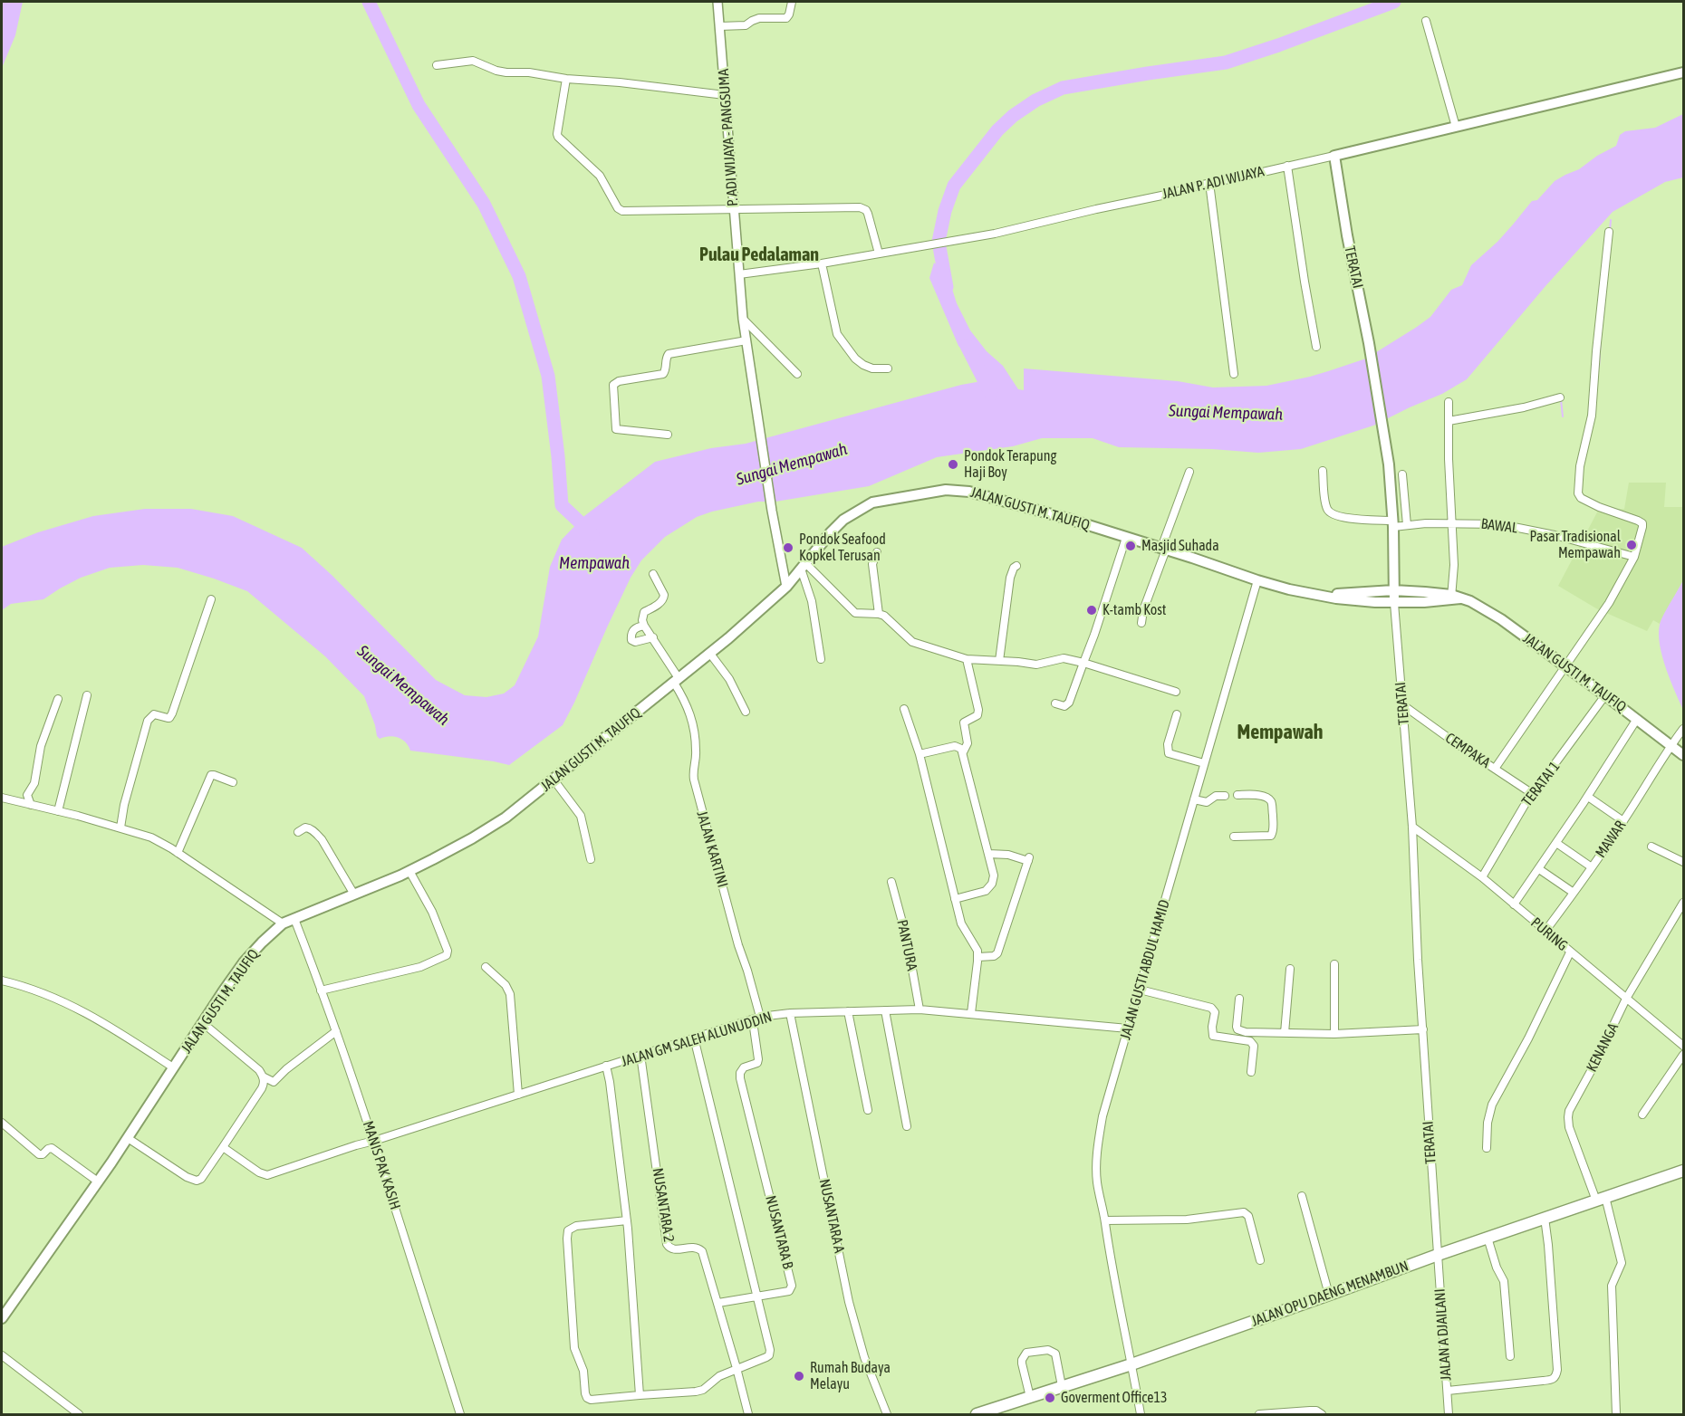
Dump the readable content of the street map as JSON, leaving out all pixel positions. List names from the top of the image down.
{
  "streets": {
    "highway": ["JALAN OPU DAENG MENAMBUN"],
    "main road": ["JALAN P. ADI WIJAYA", "TERATAI", "JALAN GUSTI M. TAUFIQ"],
    "street": [
      "P. ADI WIJAYA - PANGSUMA",
      "BAWAL",
      "CEMPAKA",
      "TERATAI 1",
      "MAWAR",
      "JALAN KARTINI",
      "PURING",
      "PANTURA",
      "JALAN GUSTI ABDUL HAMID",
      "JALAN GM SALEH ALUNUDDIN",
      "KENANGA",
      "MANIS PAK KASIH",
      "NUSANTARA 2",
      "NUSANTARA A",
      "NUSANTARA B",
      "JALAN A DJAILANI"
    ]
  },
  "crossings": [
    ["P. ADI WIJAYA - PANGSUMA", "JALAN P. ADI WIJAYA"],
    ["P. ADI WIJAYA - PANGSUMA", "JALAN GUSTI M. TAUFIQ"],
    ["JALAN P. ADI WIJAYA", "TERATAI"],
    ["TERATAI", "JALAN GUSTI M. TAUFIQ"],
    ["TERATAI", "BAWAL"],
    ["TERATAI", "CEMPAKA"],
    ["TERATAI", "PURING"],
    ["TERATAI", "JALAN OPU DAENG MENAMBUN"],
    ["TERATAI", "JALAN A DJAILANI"],
    ["JALAN GUSTI M. TAUFIQ", "TERATAI 1"],
    ["JALAN GUSTI M. TAUFIQ", "MAWAR"],
    ["JALAN GUSTI M. TAUFIQ", "JALAN KARTINI"],
    ["JALAN GUSTI M. TAUFIQ", "JALAN GUSTI ABDUL HAMID"],
    ["JALAN GUSTI M. TAUFIQ", "MANIS PAK KASIH"],
    ["CEMPAKA", "TERATAI 1"],
    ["TERATAI 1", "PURING"],
    ["MAWAR", "PURING"],
    ["JALAN KARTINI", "JALAN GM SALEH ALUNUDDIN"],
    ["PURING", "KENANGA"],
    ["PANTURA", "JALAN GM SALEH ALUNUDDIN"],
    ["JALAN GUSTI ABDUL HAMID", "JALAN GM SALEH ALUNUDDIN"],
    ["JALAN GUSTI ABDUL HAMID", "JALAN OPU DAENG MENAMBUN"],
    ["JALAN GM SALEH ALUNUDDIN", "MANIS PAK KASIH"],
    ["JALAN GM SALEH ALUNUDDIN", "NUSANTARA 2"],
    ["JALAN GM SALEH ALUNUDDIN", "NUSANTARA A"],
    ["JALAN GM SALEH ALUNUDDIN", "NUSANTARA B"],
    ["KENANGA", "JALAN OPU DAENG MENAMBUN"],
    ["JALAN OPU DAENG MENAMBUN", "JALAN A DJAILANI"]
  ],
  "districts": ["Pulau Pedalaman", "Mempawah"],
  "water": ["Sungai Mempawah", "Mempawah"],
  "places": [
    "Pondok Terapung Haji Boy",
    "Pasar Tradisional Mempawah",
    "Masjid Suhada",
    "Pondok Seafood Kopkel Terusan",
    "K-tamb Kost",
    "Rumah Budaya Melayu",
    "Goverment Office13"
  ]
}
